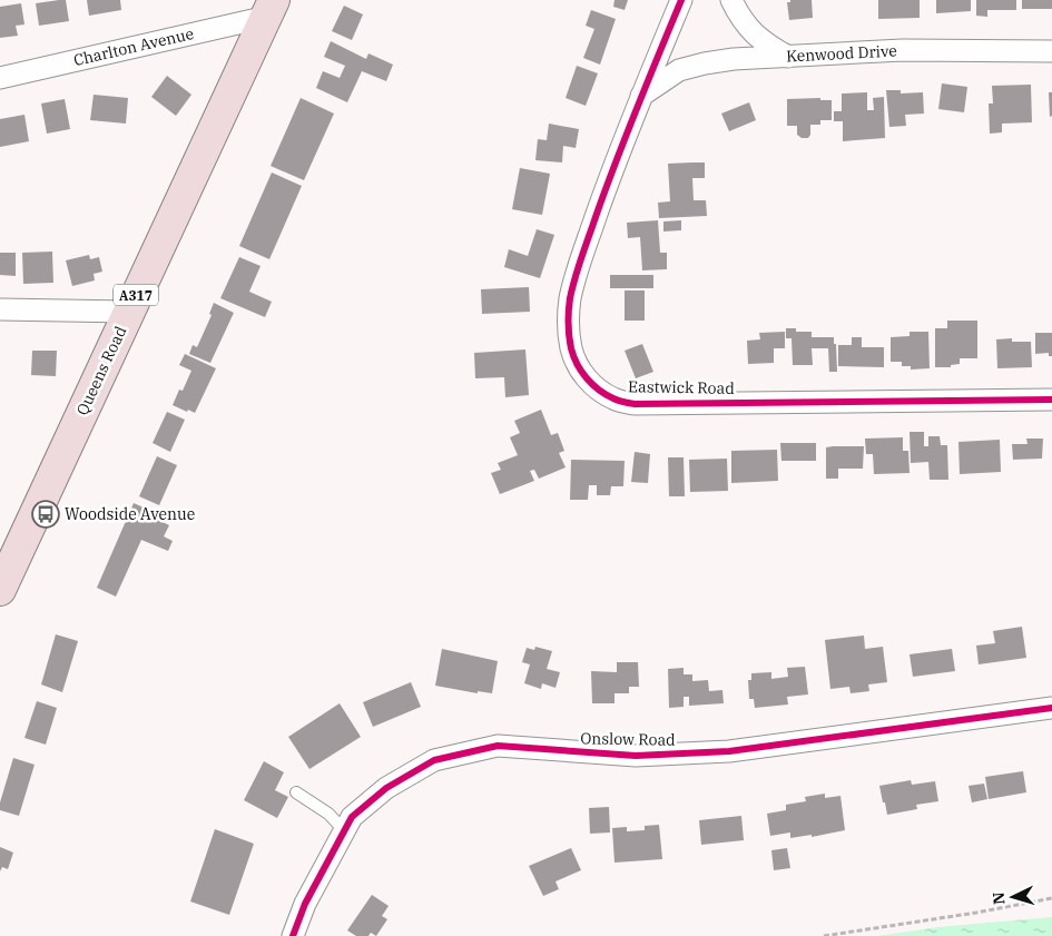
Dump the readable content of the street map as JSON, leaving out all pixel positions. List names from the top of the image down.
{
  "streets": {
    "main road": ["A317", "Queens Road"],
    "street": [
      "Charlton Avenue",
      "Kenwood Drive",
      "Eastwick Road",
      "Onslow Road"
    ]
  },
  "crossings": [
    ["Charlton Avenue", "Queens Road"],
    ["Kenwood Drive", "Eastwick Road"]
  ],
  "places": {
    "bus stop": ["Woodside Avenue"]
  },
  "north": "left"
}
